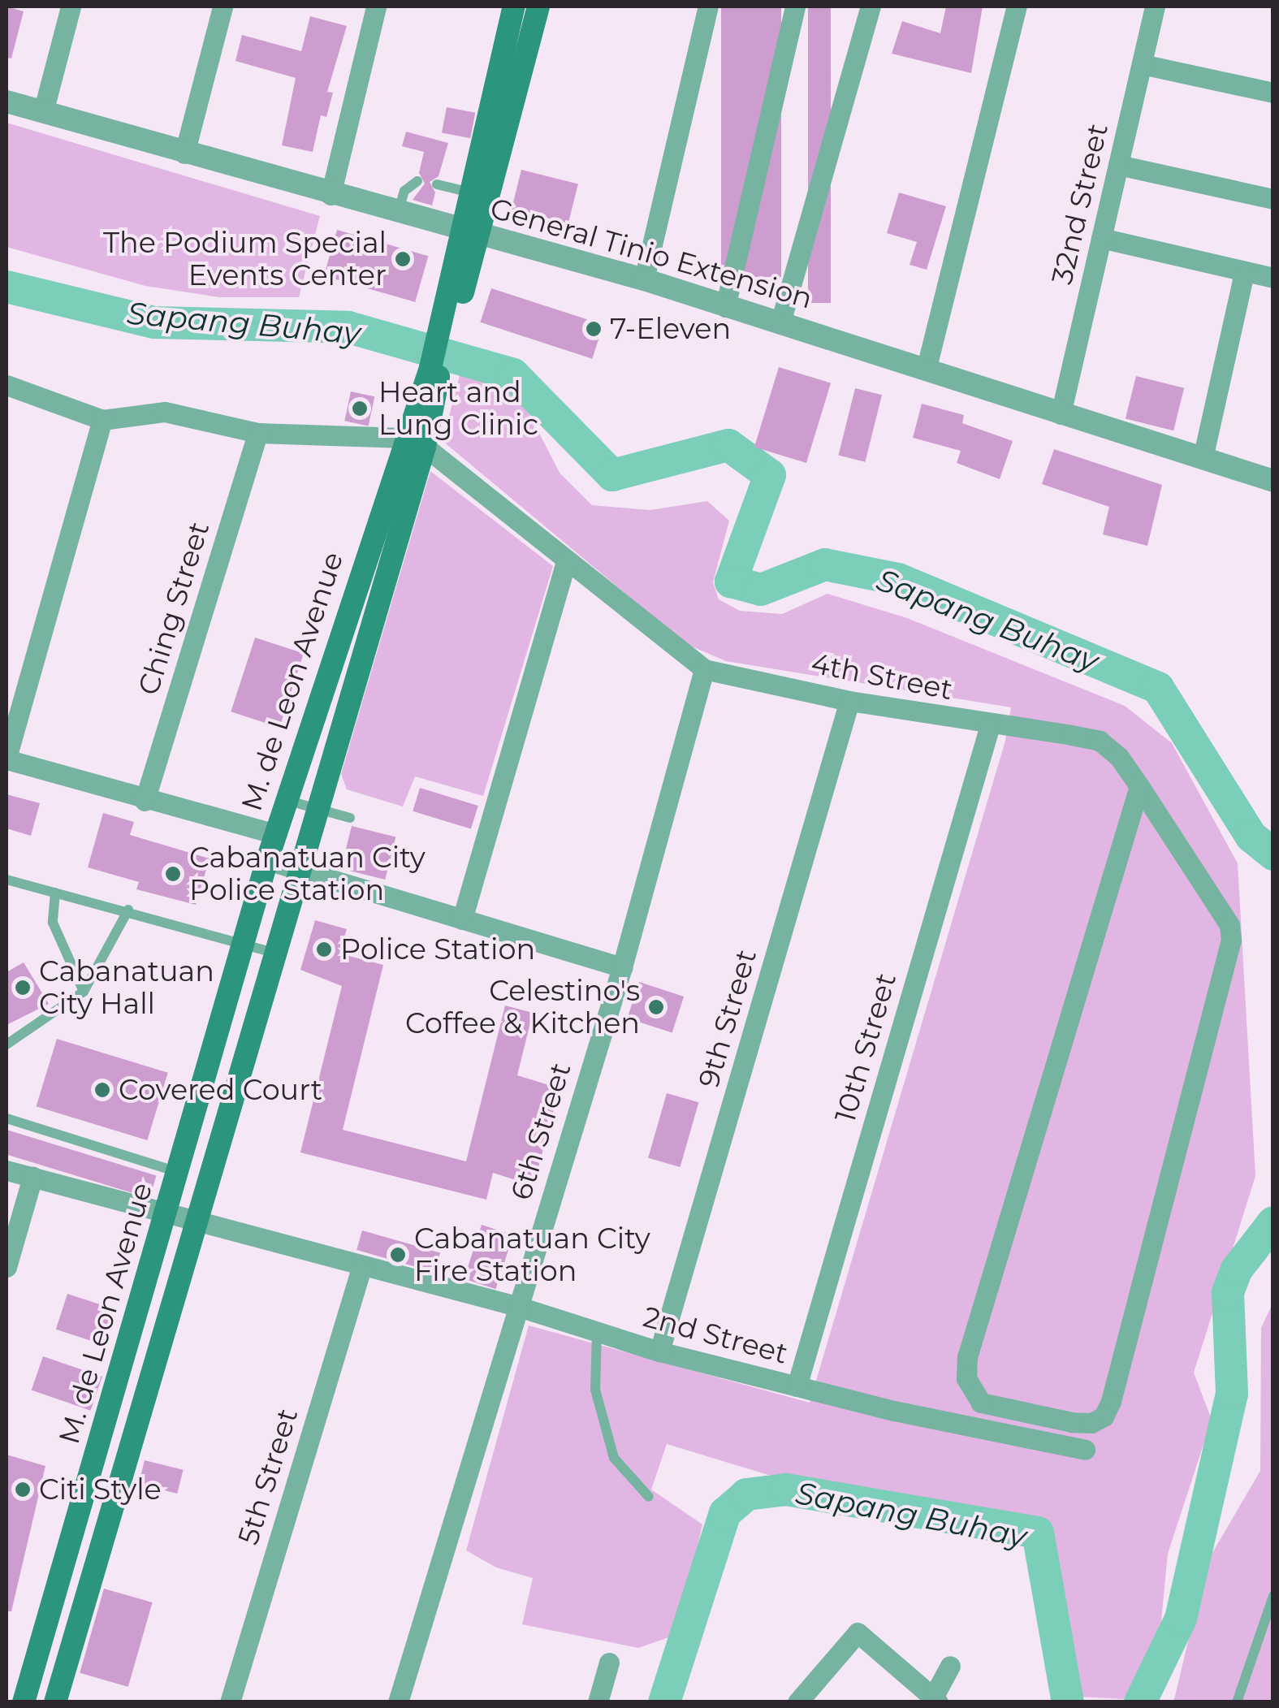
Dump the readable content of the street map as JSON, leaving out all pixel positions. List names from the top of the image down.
{
  "streets": {
    "main road": ["M. de Leon Avenue"],
    "street": [
      "32nd Street",
      "General Tinio Extension",
      "Ching Street",
      "4th Street",
      "9th Street",
      "10th Street",
      "6th Street",
      "2nd Street",
      "5th Street"
    ]
  },
  "crossings": [
    ["32nd Street", "General Tinio Extension"],
    ["General Tinio Extension", "M. de Leon Avenue"],
    ["4th Street", "M. de Leon Avenue"],
    ["4th Street", "9th Street"],
    ["4th Street", "10th Street"],
    ["4th Street", "6th Street"],
    ["M. de Leon Avenue", "2nd Street"],
    ["9th Street", "2nd Street"],
    ["10th Street", "2nd Street"],
    ["6th Street", "2nd Street"],
    ["2nd Street", "5th Street"]
  ],
  "water": ["Sapang Buhay"],
  "places": [
    "The Podium Special Events Center",
    "7-Eleven",
    "Heart and Lung Clinic",
    "Cabanatuan City Police Station",
    "Police Station",
    "Cabanatuan City Hall",
    "Celestino's Coffee & Kitchen",
    "Covered Court",
    "Cabanatuan City Fire Station",
    "Citi Style"
  ]
}
